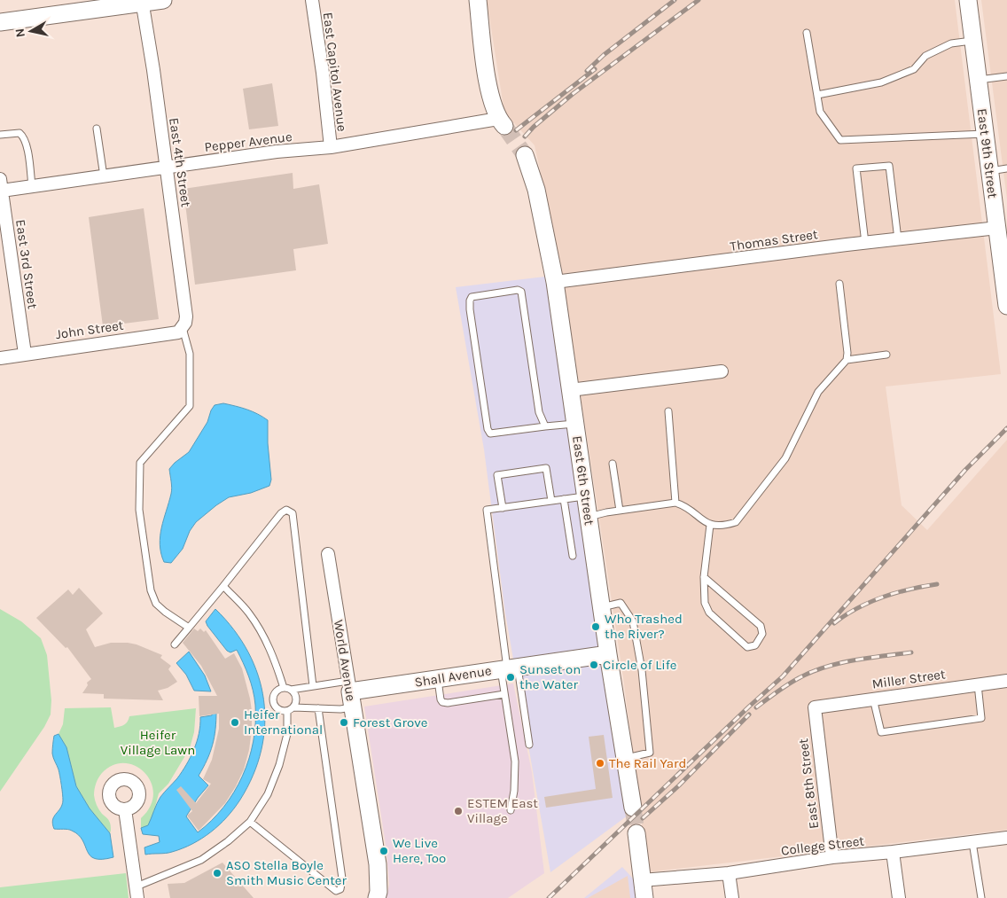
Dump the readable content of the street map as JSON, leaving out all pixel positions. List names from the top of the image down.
{
  "streets": {
    "street": [
      "East Capitol Avenue",
      "Pepper Avenue",
      "East 9th Street",
      "East 4th Street",
      "Thomas Street",
      "East 3rd Street",
      "John Street",
      "East 6th Street",
      "World Avenue",
      "Shall Avenue",
      "Miller Street",
      "East 8th Street",
      "College Street"
    ]
  },
  "crossings": [
    ["East Capitol Avenue", "Pepper Avenue"],
    ["Pepper Avenue", "East 4th Street"],
    ["Pepper Avenue", "East 3rd Street"],
    ["East 9th Street", "Thomas Street"],
    ["East 4th Street", "John Street"],
    ["Thomas Street", "East 6th Street"],
    ["East 3rd Street", "John Street"],
    ["East 6th Street", "Shall Avenue"],
    ["World Avenue", "Shall Avenue"],
    ["Miller Street", "East 8th Street"],
    ["East 8th Street", "College Street"]
  ],
  "parks": ["Heifer Village Lawn"],
  "places": [
    "Who Trashed the River?",
    "Circle of Life",
    "Sunset on the Water",
    "Heifer International",
    "Forest Grove",
    "The Rail Yard",
    "ESTEM East Village",
    "We Live Here, Too",
    "ASO Stella Boyle Smith Music Center"
  ],
  "north": "left"
}
